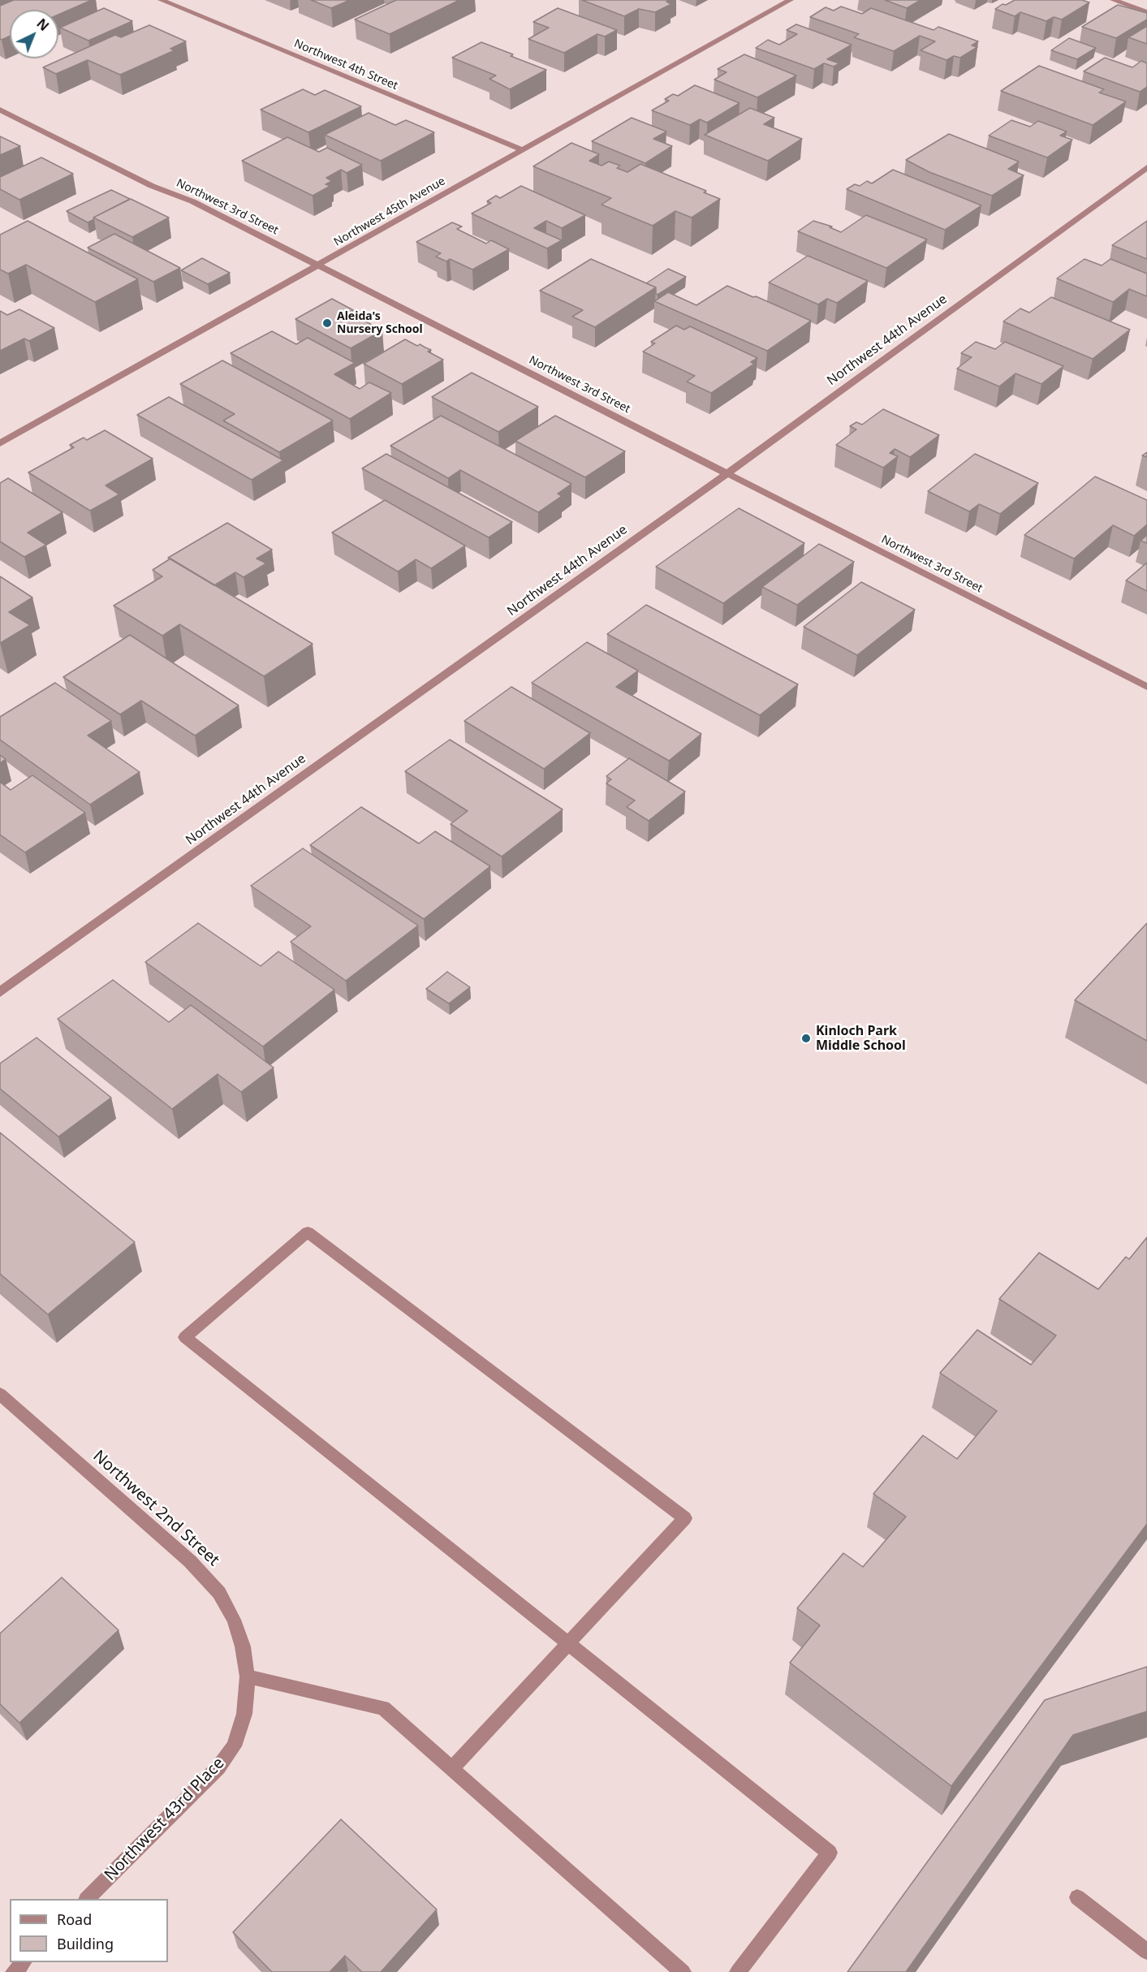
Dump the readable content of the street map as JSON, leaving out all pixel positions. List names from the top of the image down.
{
  "streets": {
    "street": [
      "Northwest 4th Street",
      "Northwest 3rd Street",
      "Northwest 45th Avenue",
      "Northwest 44th Avenue",
      "Northwest 2nd Street",
      "Northwest 43rd Place"
    ]
  },
  "crossings": [
    ["Northwest 4th Street", "Northwest 45th Avenue"],
    ["Northwest 3rd Street", "Northwest 45th Avenue"],
    ["Northwest 3rd Street", "Northwest 44th Avenue"],
    ["Northwest 2nd Street", "Northwest 43rd Place"]
  ],
  "places": ["Aleida's Nursery School", "Kinloch Park Middle School"],
  "legend": ["Road", "Building"],
  "north": "top right"
}
